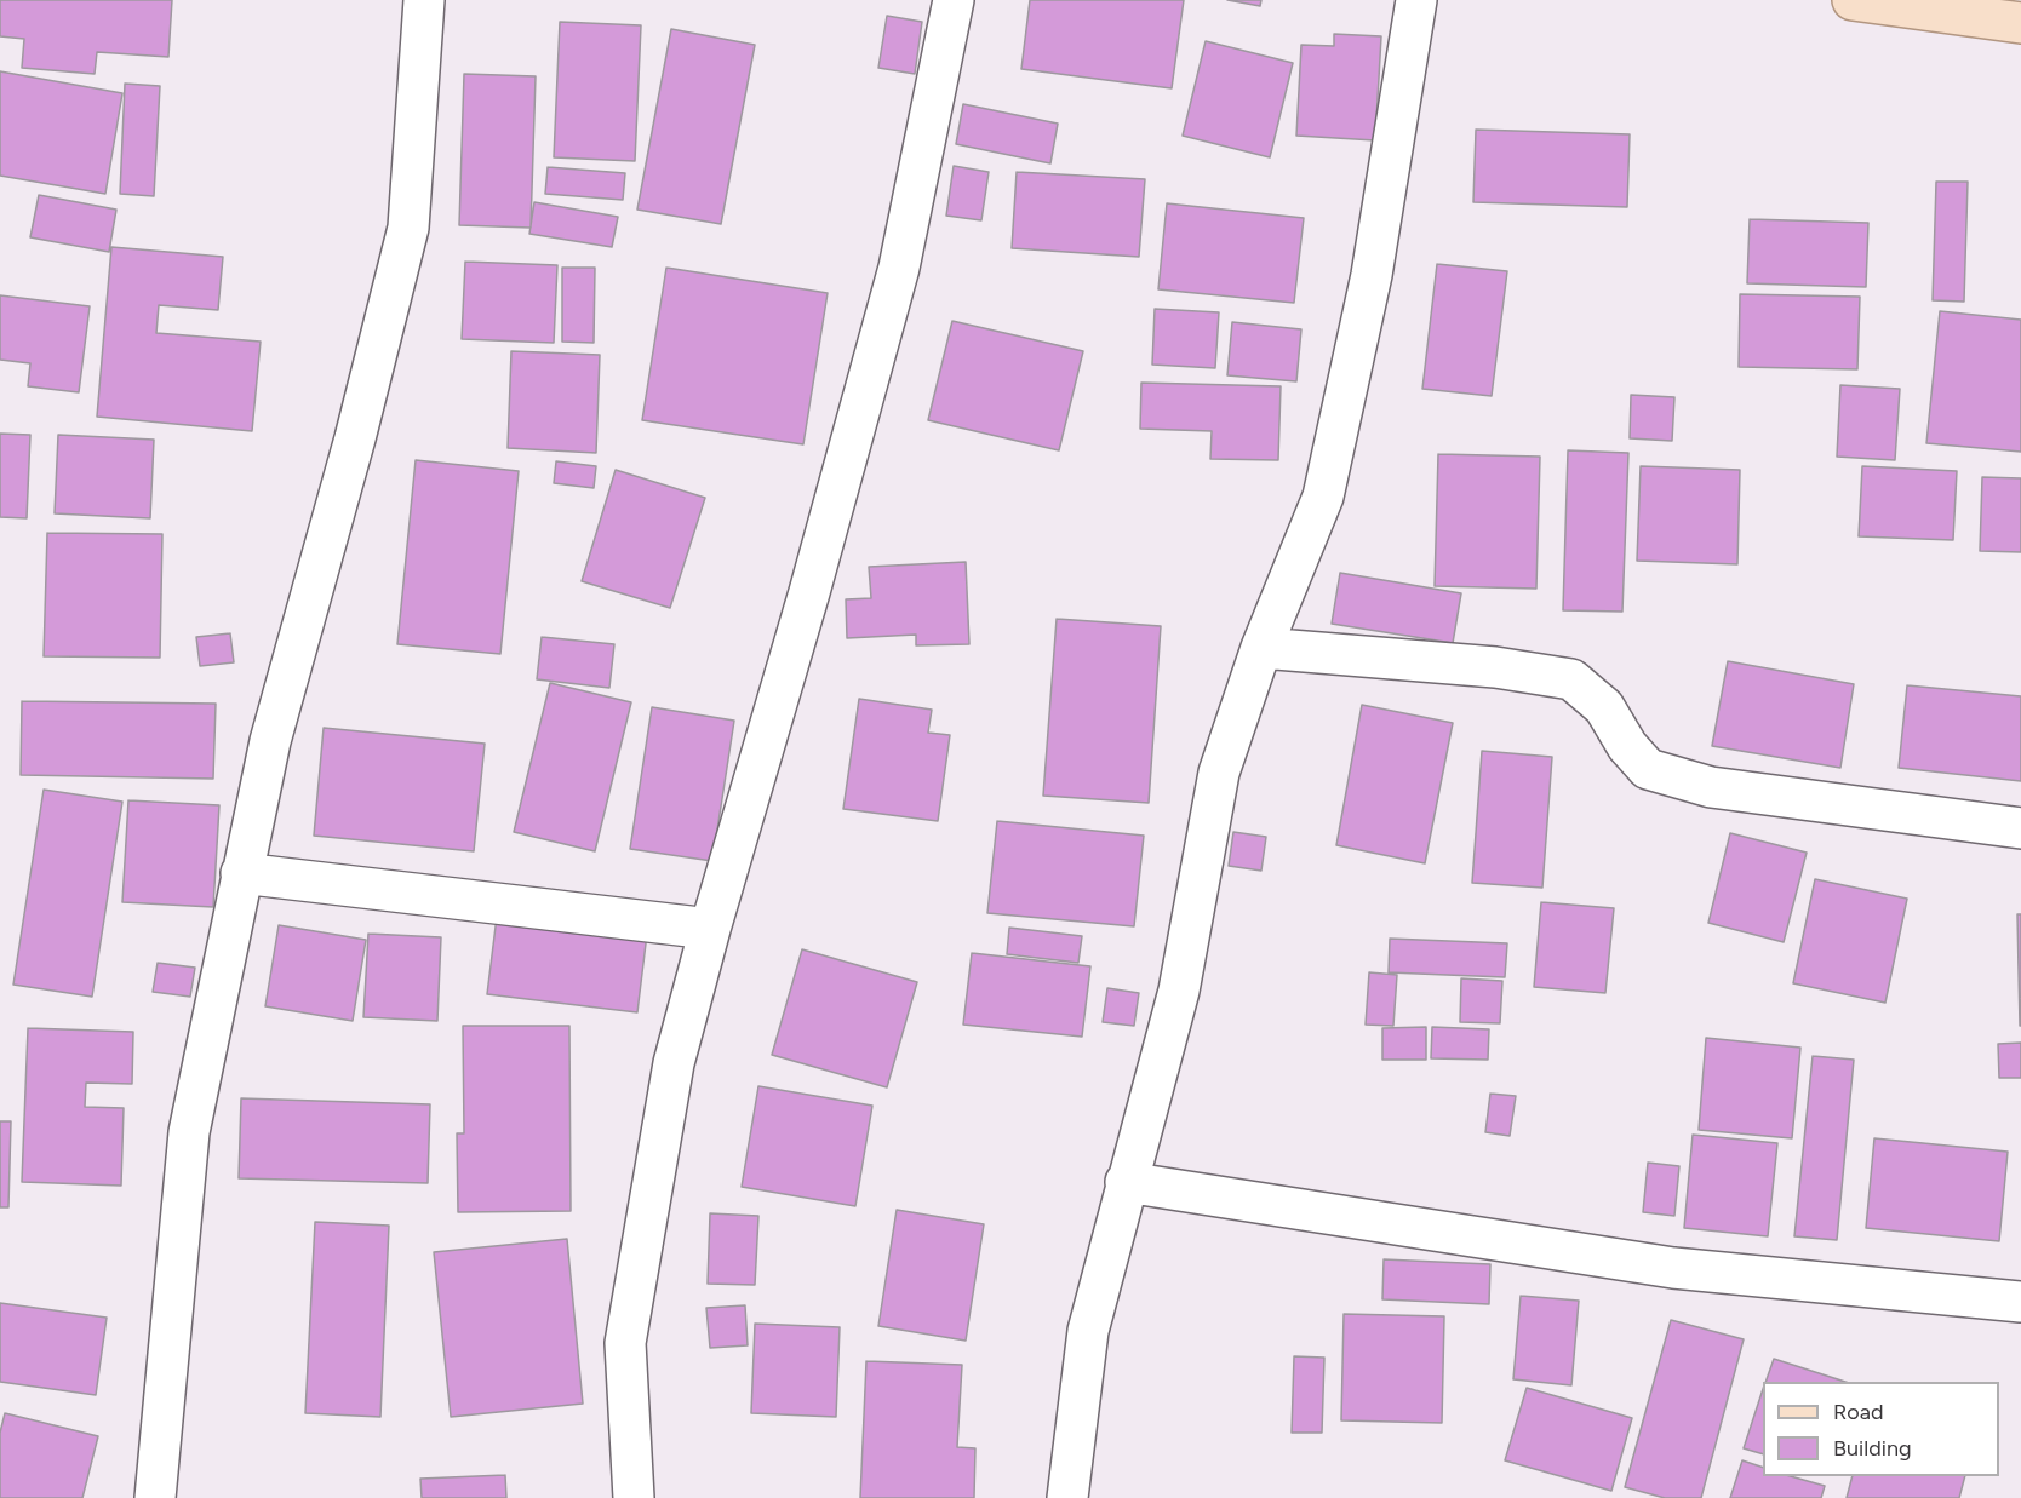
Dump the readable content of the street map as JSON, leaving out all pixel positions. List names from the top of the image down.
{
  "legend": ["Road", "Building"]
}
